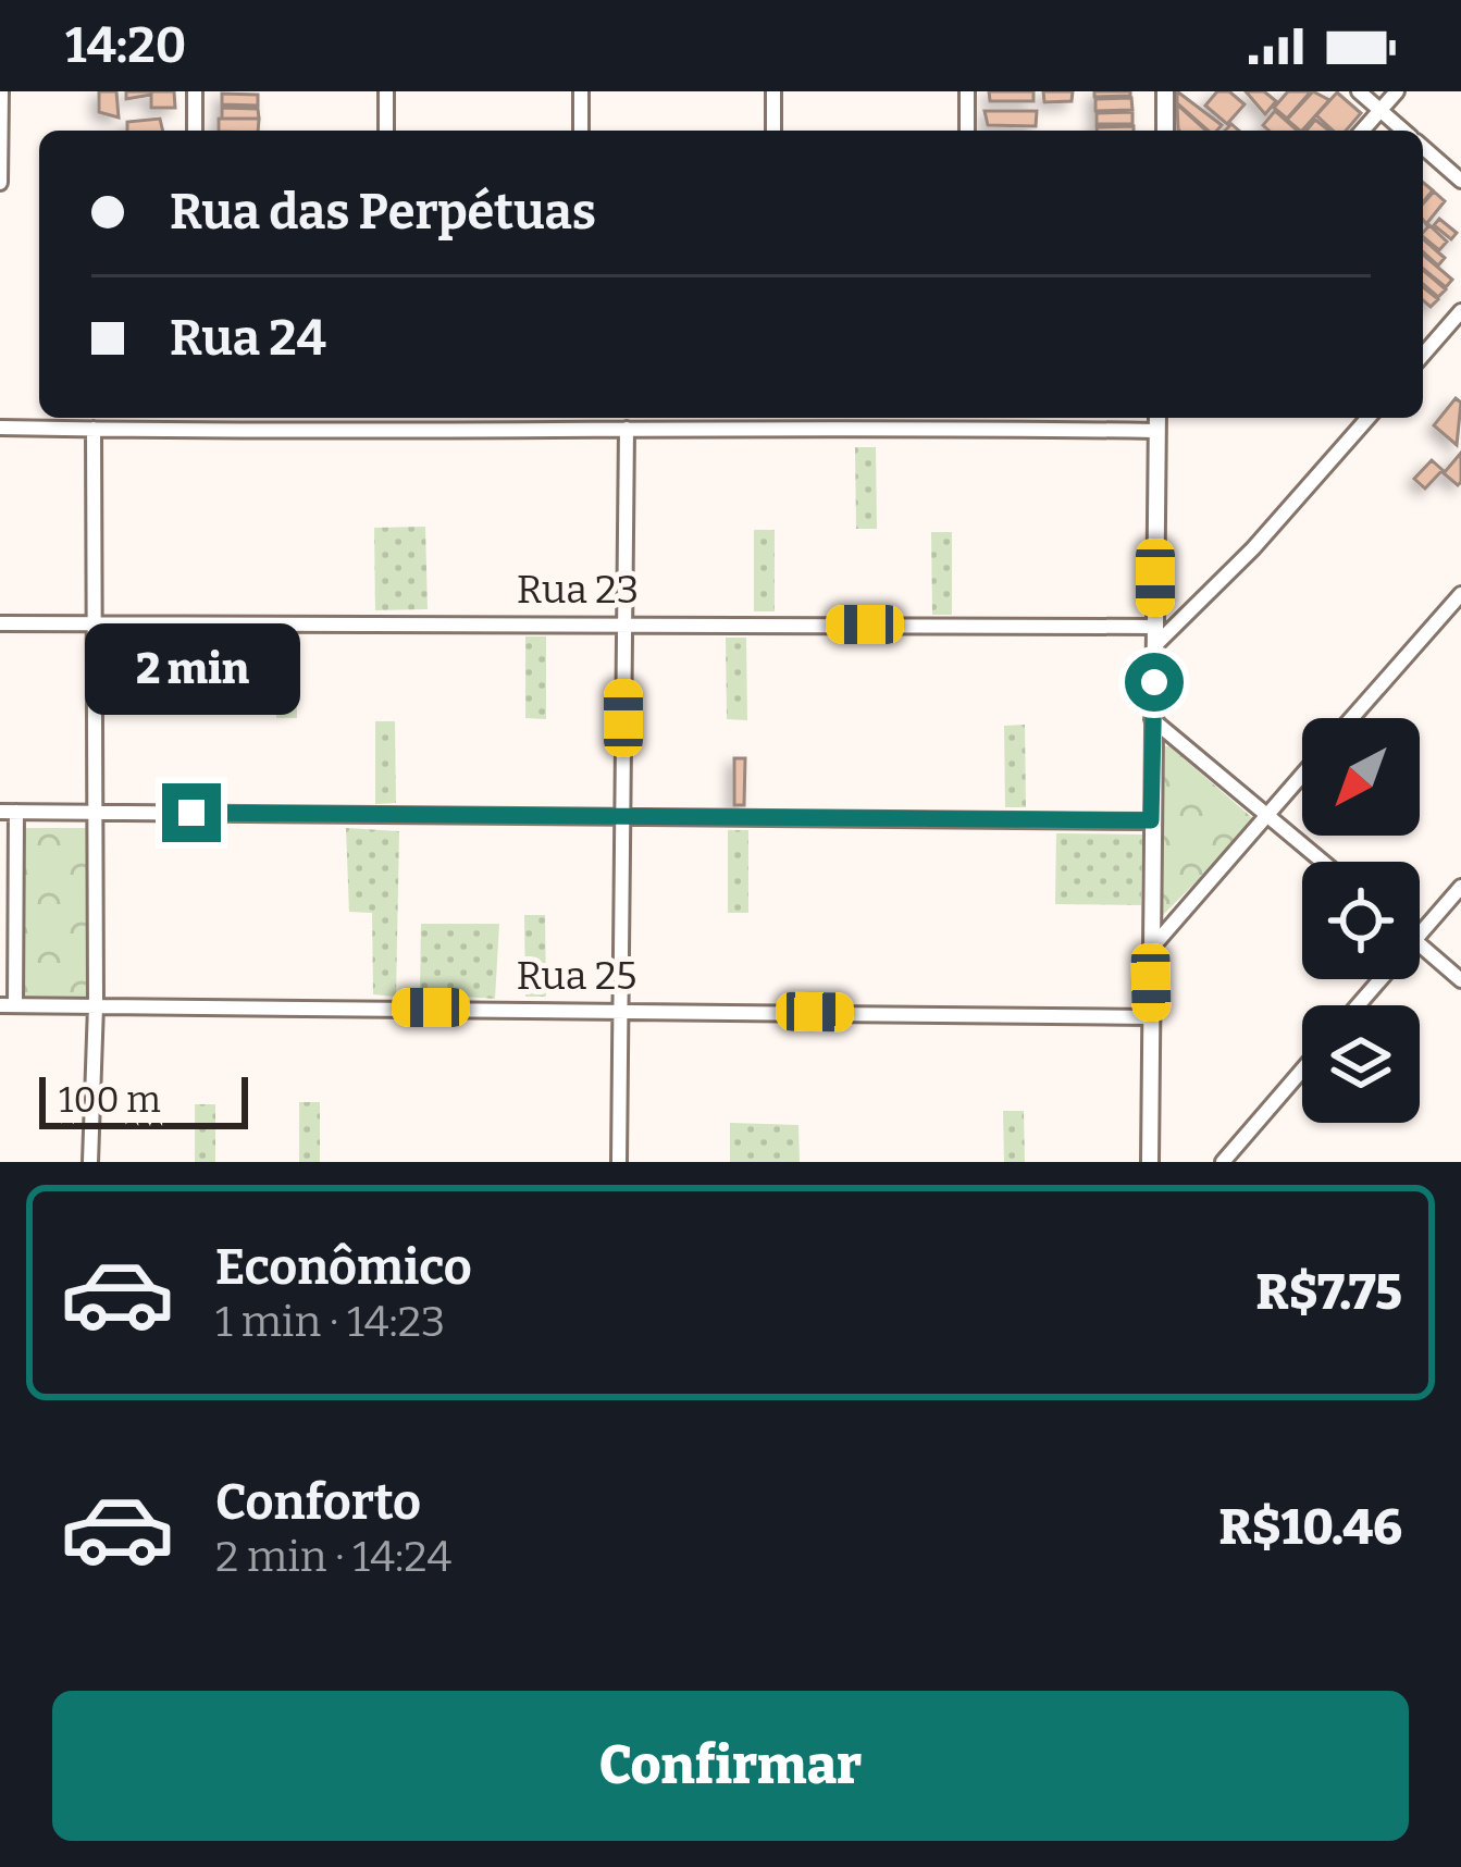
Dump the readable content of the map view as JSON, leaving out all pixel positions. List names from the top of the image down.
{
  "streets": {
    "street": ["Rua 23", "Rua 25"]
  },
  "scale_bar": "100 m",
  "north": "bottom left",
  "page": {
    "status": "14:20",
    "banner": ["Rua das Perpétuas", "Rua 24"],
    "bubble": "2 min",
    "scale": "100 m",
    "list": [
      {
        "name": "Econômico",
        "note": "1 min · 14:23",
        "value": "R$7.75"
      },
      {
        "name": "Conforto",
        "note": "2 min · 14:24",
        "value": "R$10.46"
      }
    ],
    "buttons": "Confirmar"
  }
}
